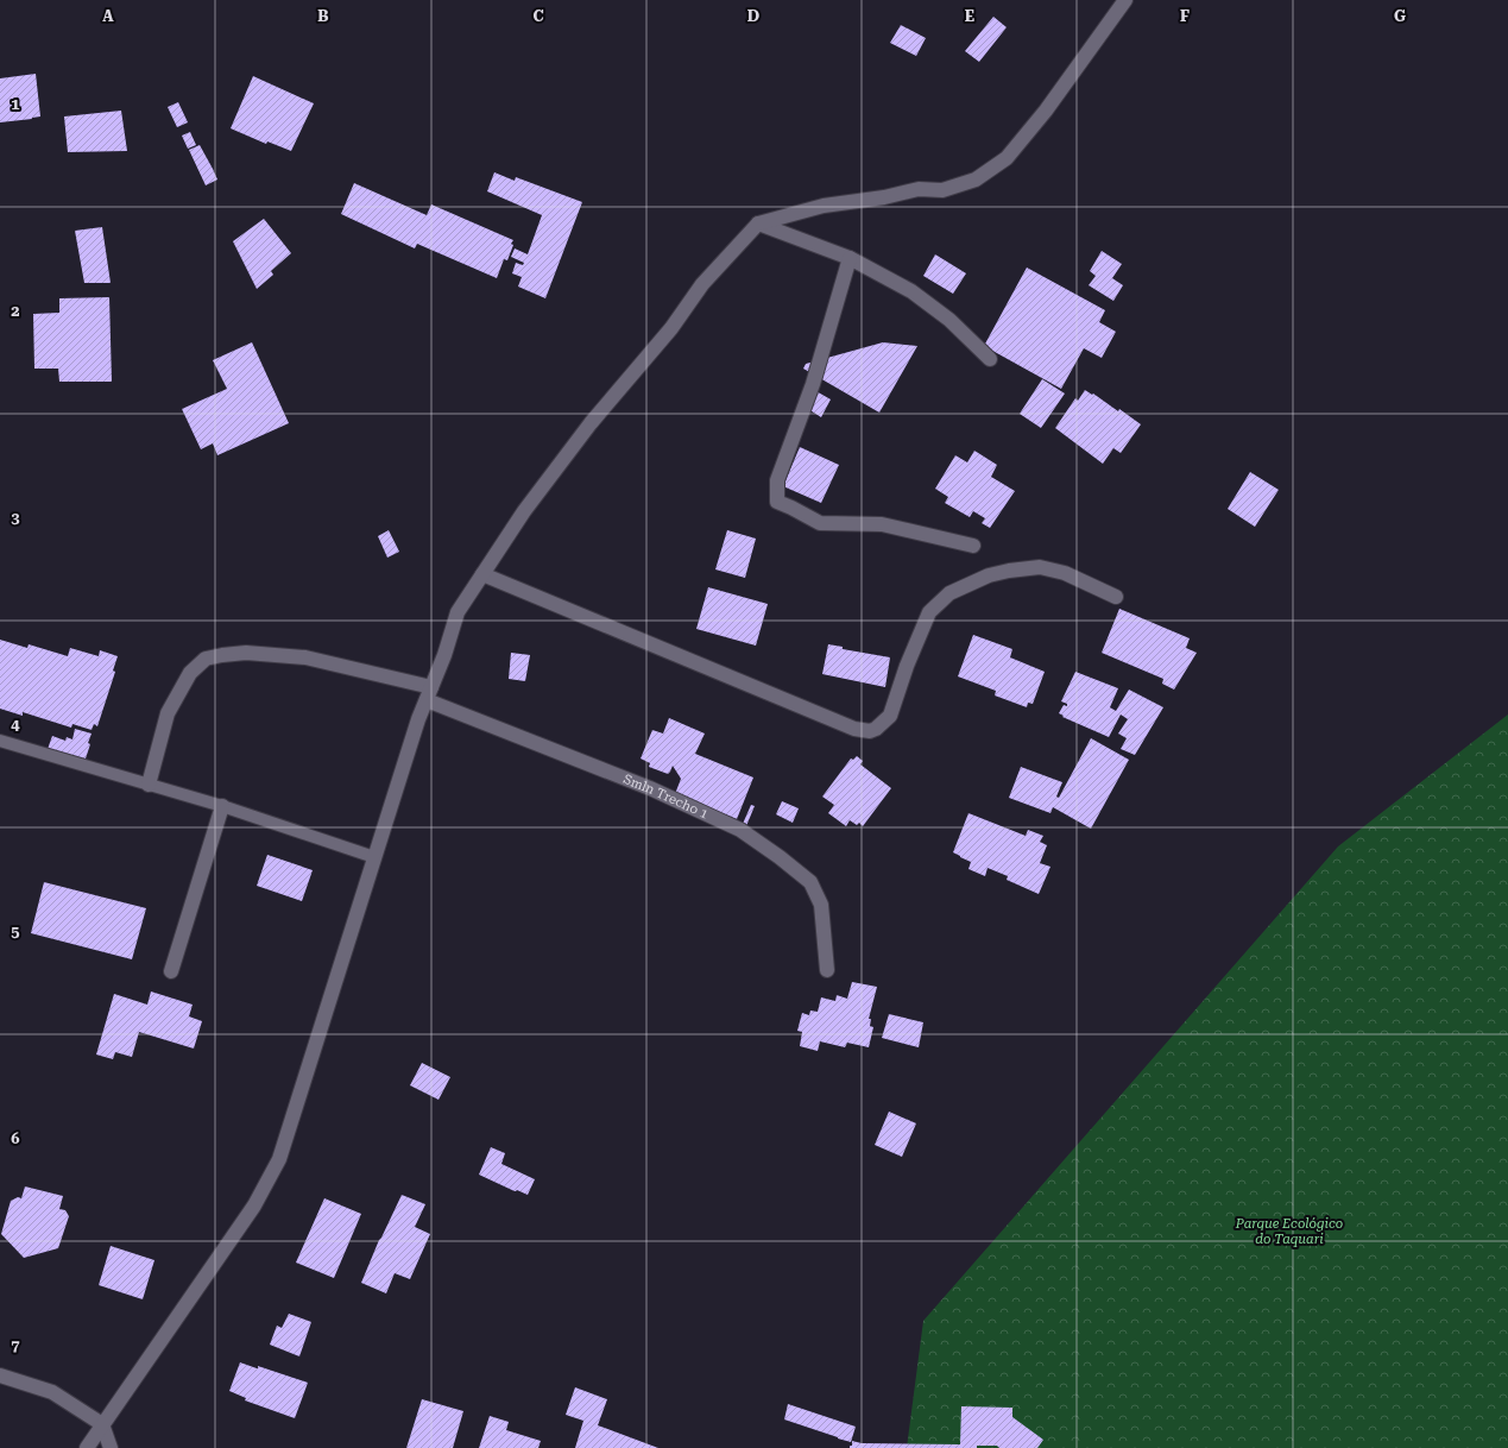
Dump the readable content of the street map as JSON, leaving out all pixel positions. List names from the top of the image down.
{
  "streets": {
    "street": ["Smln Trecho 1"]
  },
  "parks": ["Parque Ecológico do Taquari"],
  "grid": {
    "columns": [
      "A",
      "B",
      "C",
      "D",
      "E",
      "F",
      "G"
    ],
    "rows": [
      "1",
      "2",
      "3",
      "4",
      "5",
      "6",
      "7"
    ]
  }
}
